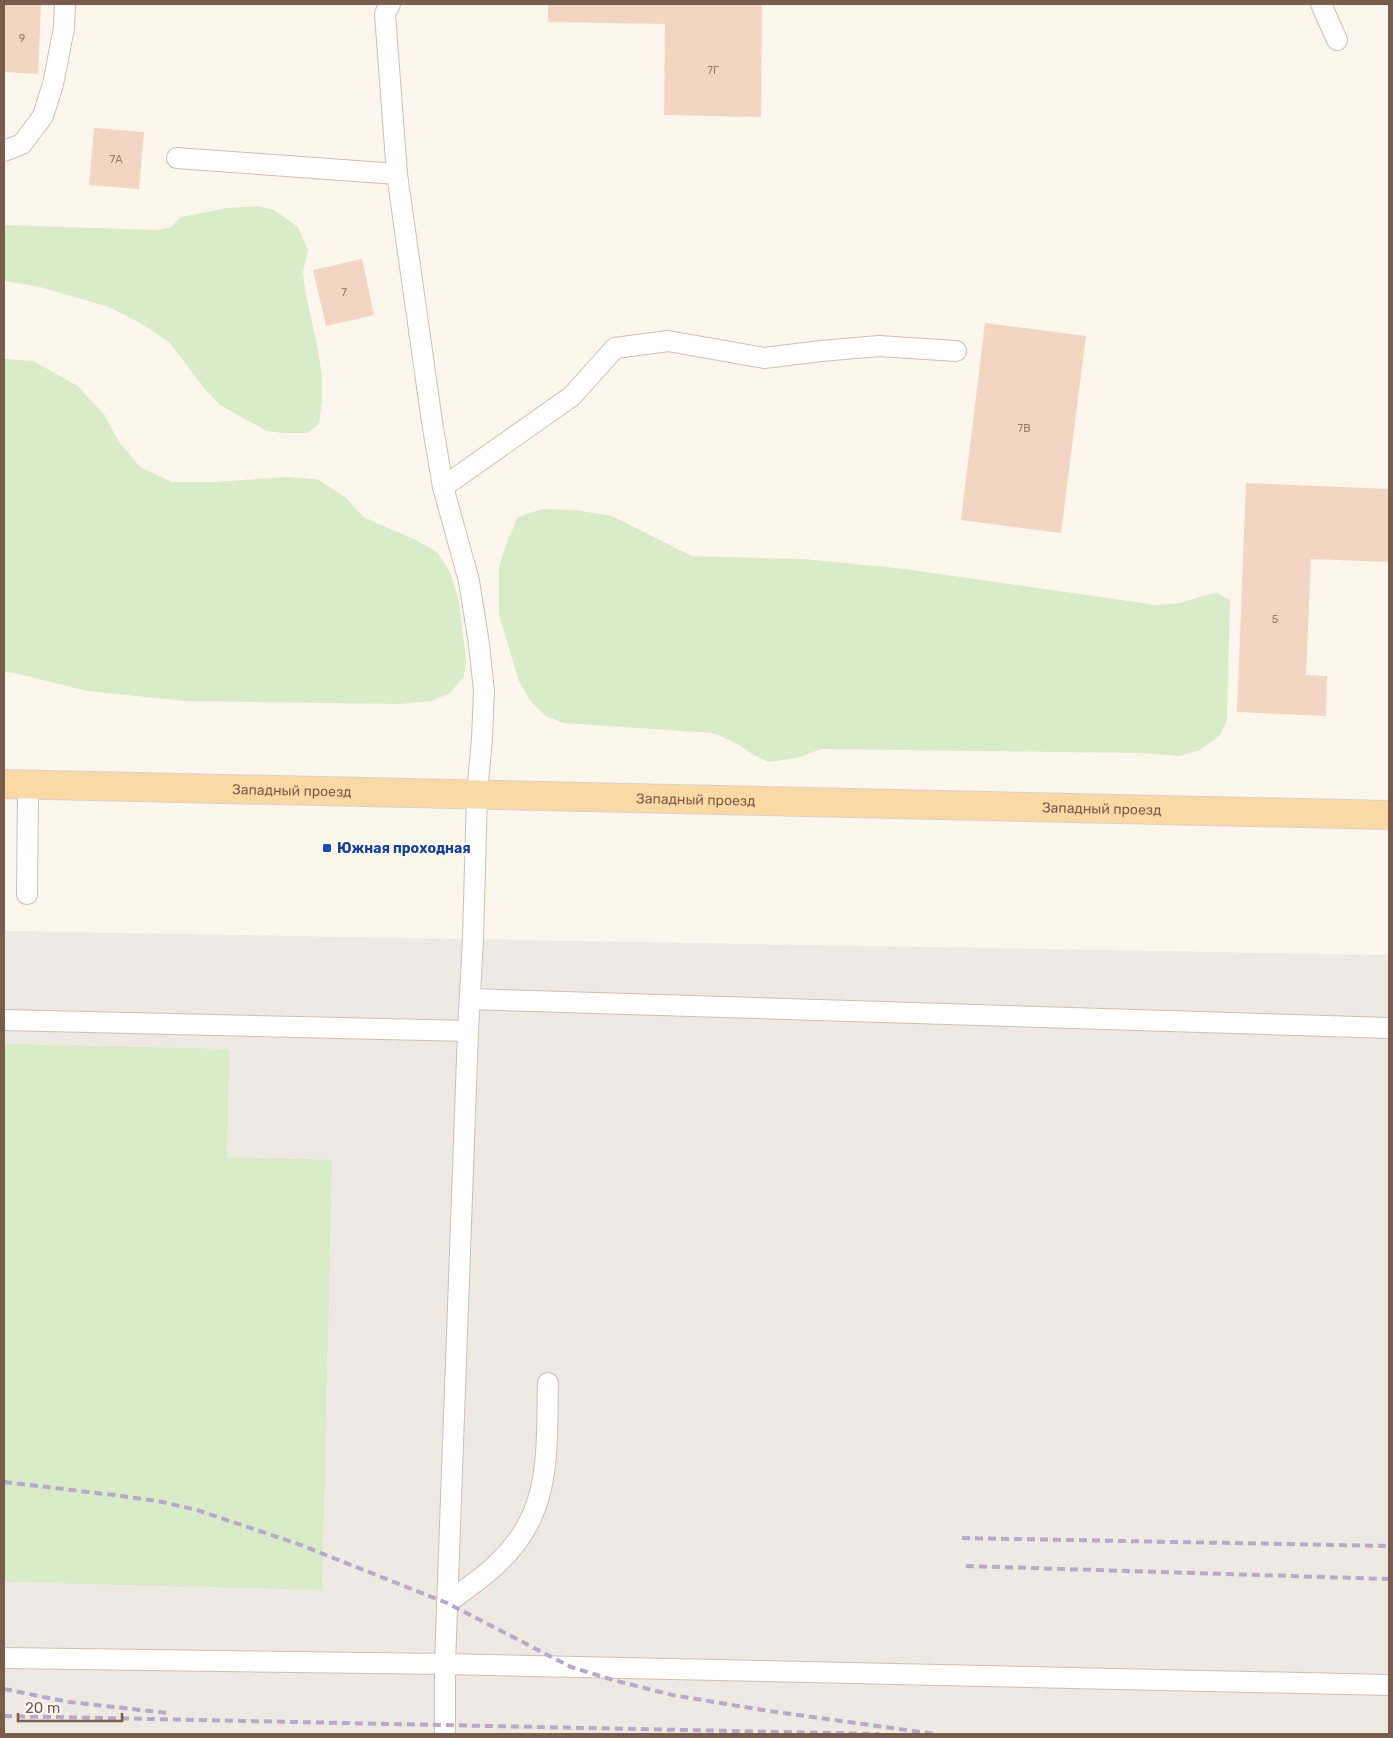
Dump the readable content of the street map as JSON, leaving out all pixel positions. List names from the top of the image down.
{
  "streets": {
    "main road": ["Западный проезд"]
  },
  "places": {
    "transit": ["Южная проходная"]
  },
  "house_numbers": [
    "9",
    "7Г",
    "7А",
    "7",
    "7В",
    "5"
  ],
  "scale_bar": "20 m"
}
